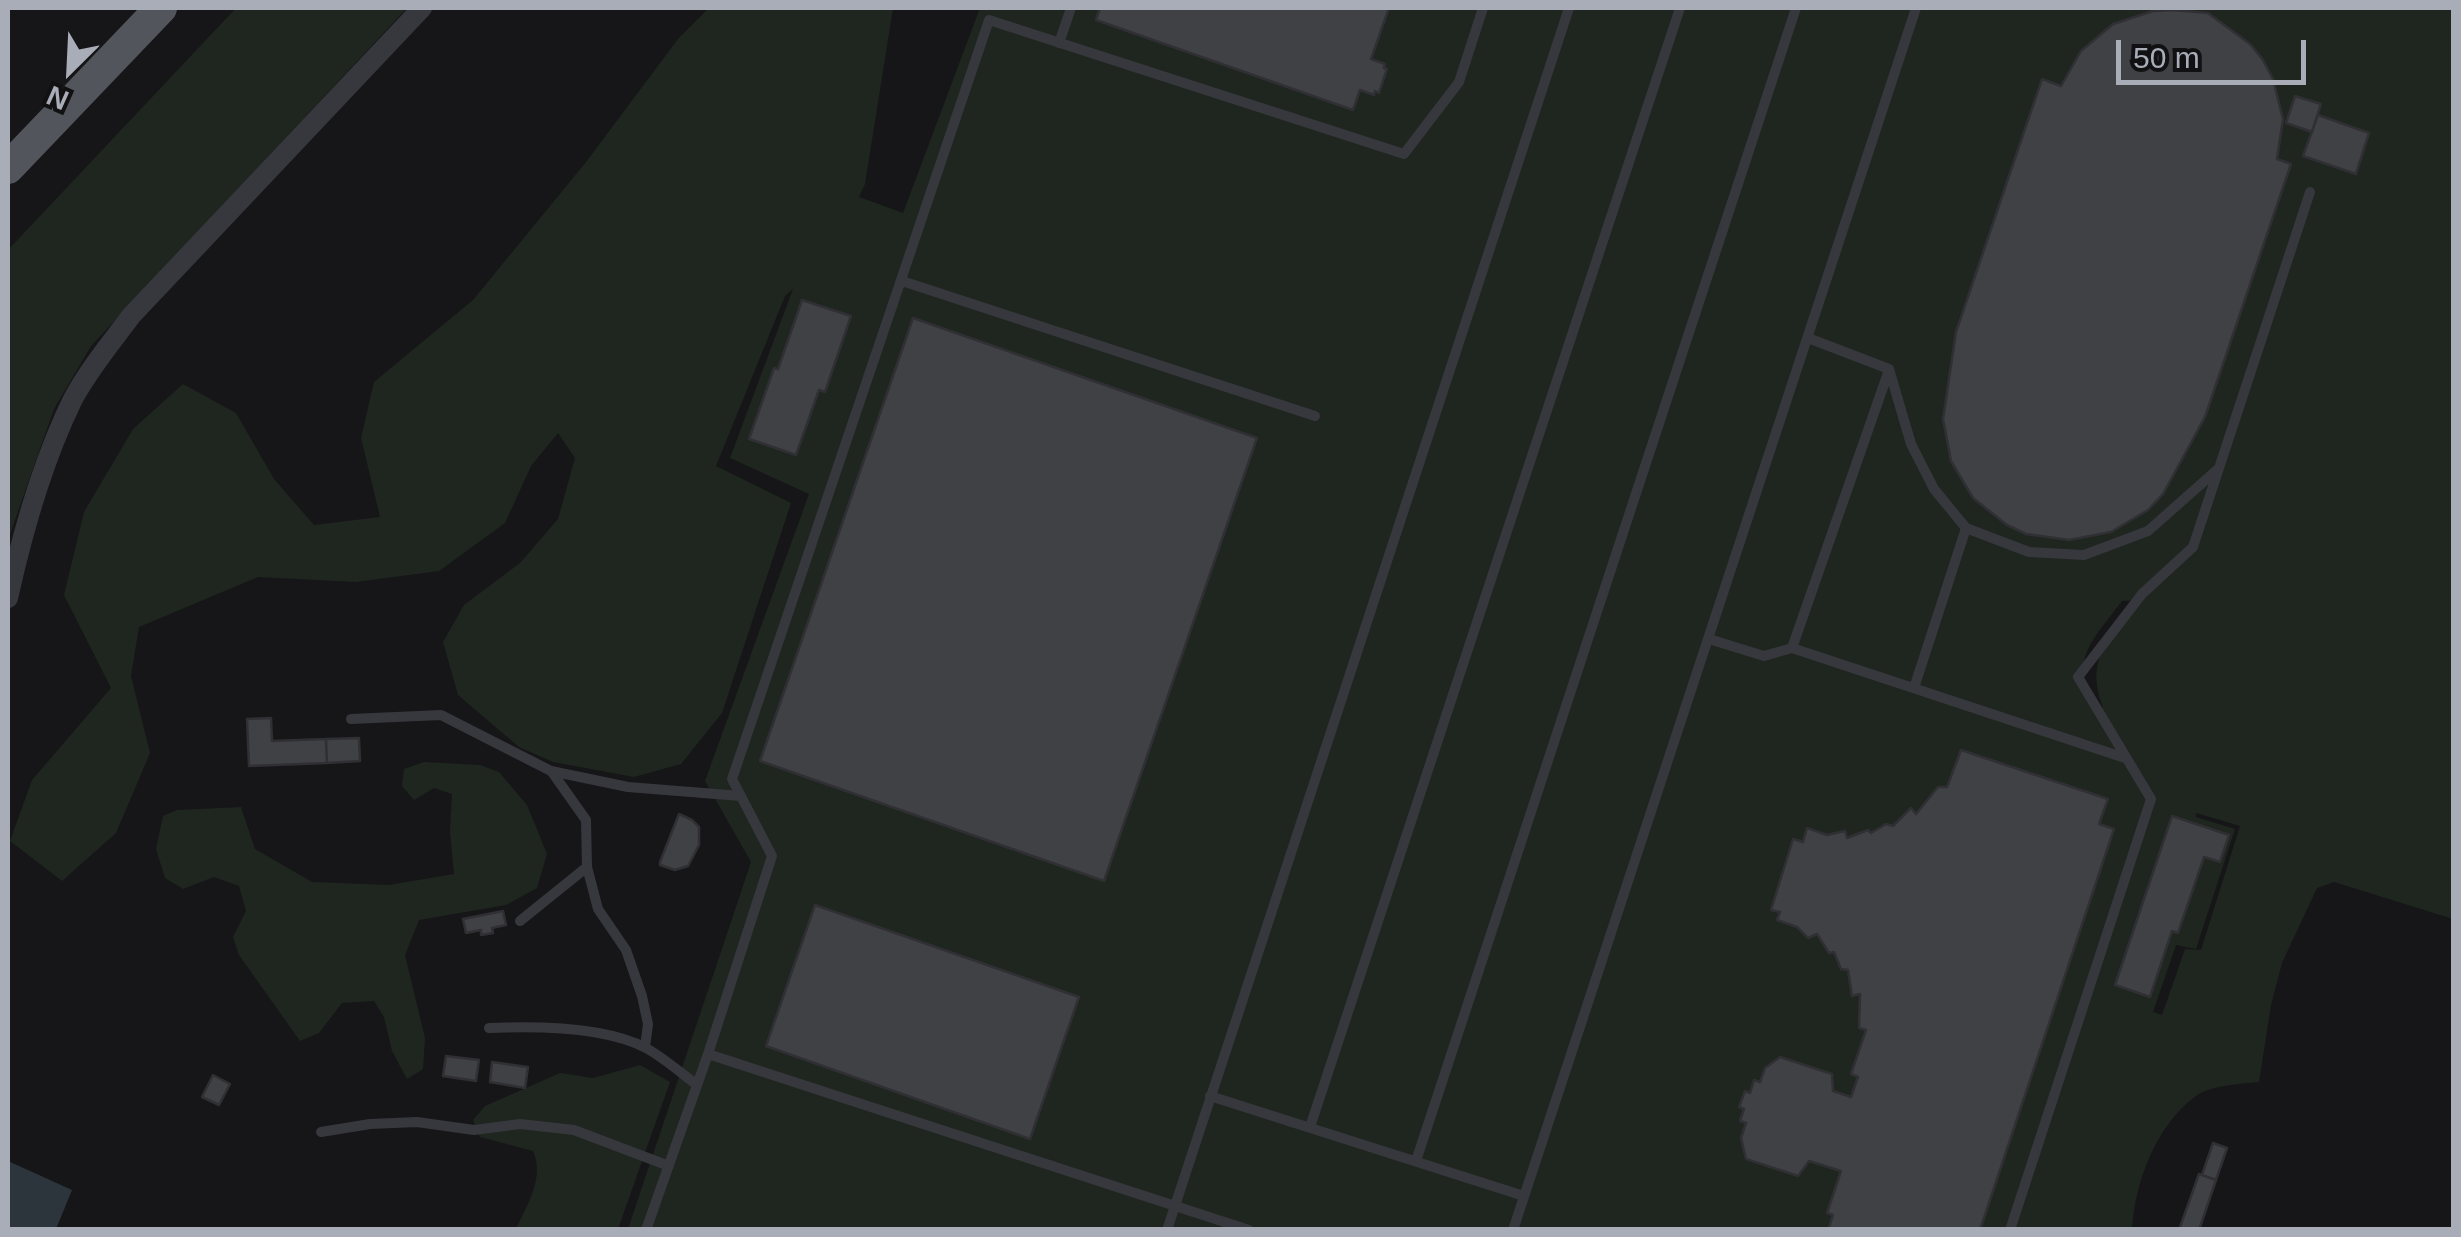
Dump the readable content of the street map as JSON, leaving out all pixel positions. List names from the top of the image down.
{
  "scale_bar": "50 m",
  "north": "bottom left"
}
